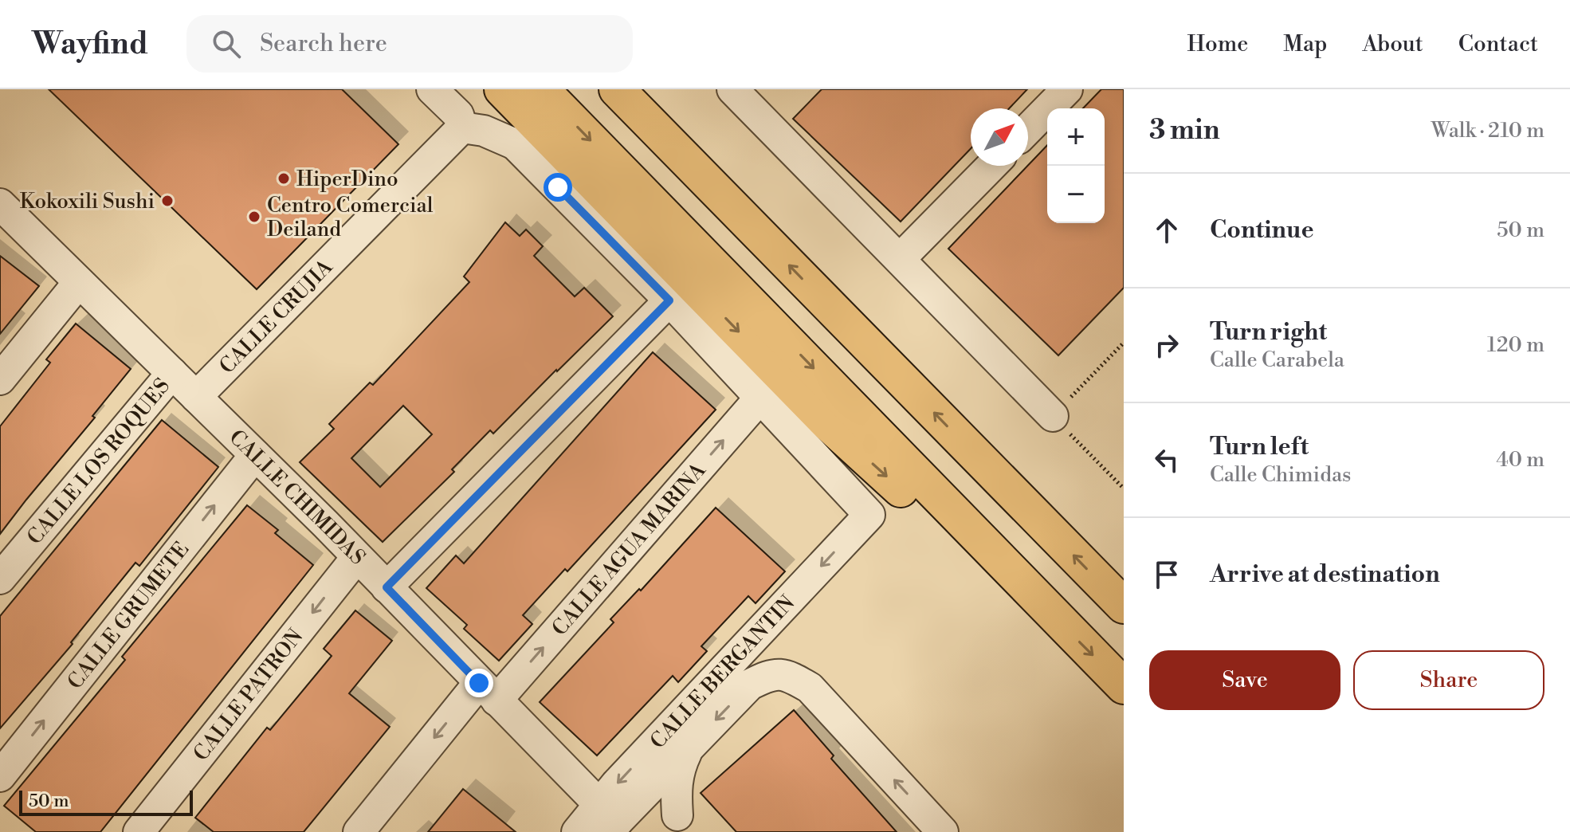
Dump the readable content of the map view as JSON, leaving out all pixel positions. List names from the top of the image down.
{
  "streets": {
    "street": [
      "CALLE CRUJIA",
      "CALLE LOS ROQUES",
      "CALLE CHIMIDAS",
      "CALLE AGUA MARINA",
      "CALLE GRUMETE",
      "CALLE BERGANTIN",
      "CALLE PATRON"
    ]
  },
  "crossings": [
    ["CALLE CRUJIA", "CALLE CHIMIDAS"],
    ["CALLE LOS ROQUES", "CALLE CHIMIDAS"],
    ["CALLE CHIMIDAS", "CALLE AGUA MARINA"],
    ["CALLE CHIMIDAS", "CALLE GRUMETE"],
    ["CALLE CHIMIDAS", "CALLE BERGANTIN"],
    ["CALLE CHIMIDAS", "CALLE PATRON"],
    ["CALLE AGUA MARINA", "CALLE BERGANTIN"]
  ],
  "one_way": ["CALLE GRUMETE", "CALLE PATRON"],
  "places": ["HiperDino", "Kokoxili Sushi", "Centro Comercial Deiland"],
  "scale_bar": "50 m",
  "north": "top right",
  "page": {
    "header": "Wayfind",
    "search": "Search here",
    "nav": [
      "Home",
      "Map",
      "About",
      "Contact"
    ],
    "heading": ["3 min", "Walk · 210 m"],
    "map_buttons": ["+", "−"],
    "list": [
      ["Continue", "50 m"],
      ["Turn right", "Calle Carabela", "120 m"],
      ["Turn left", "Calle Chimidas", "40 m"],
      "Arrive at destination"
    ],
    "buttons": ["Save", "Share"],
    "scale": "50 m"
  }
}
